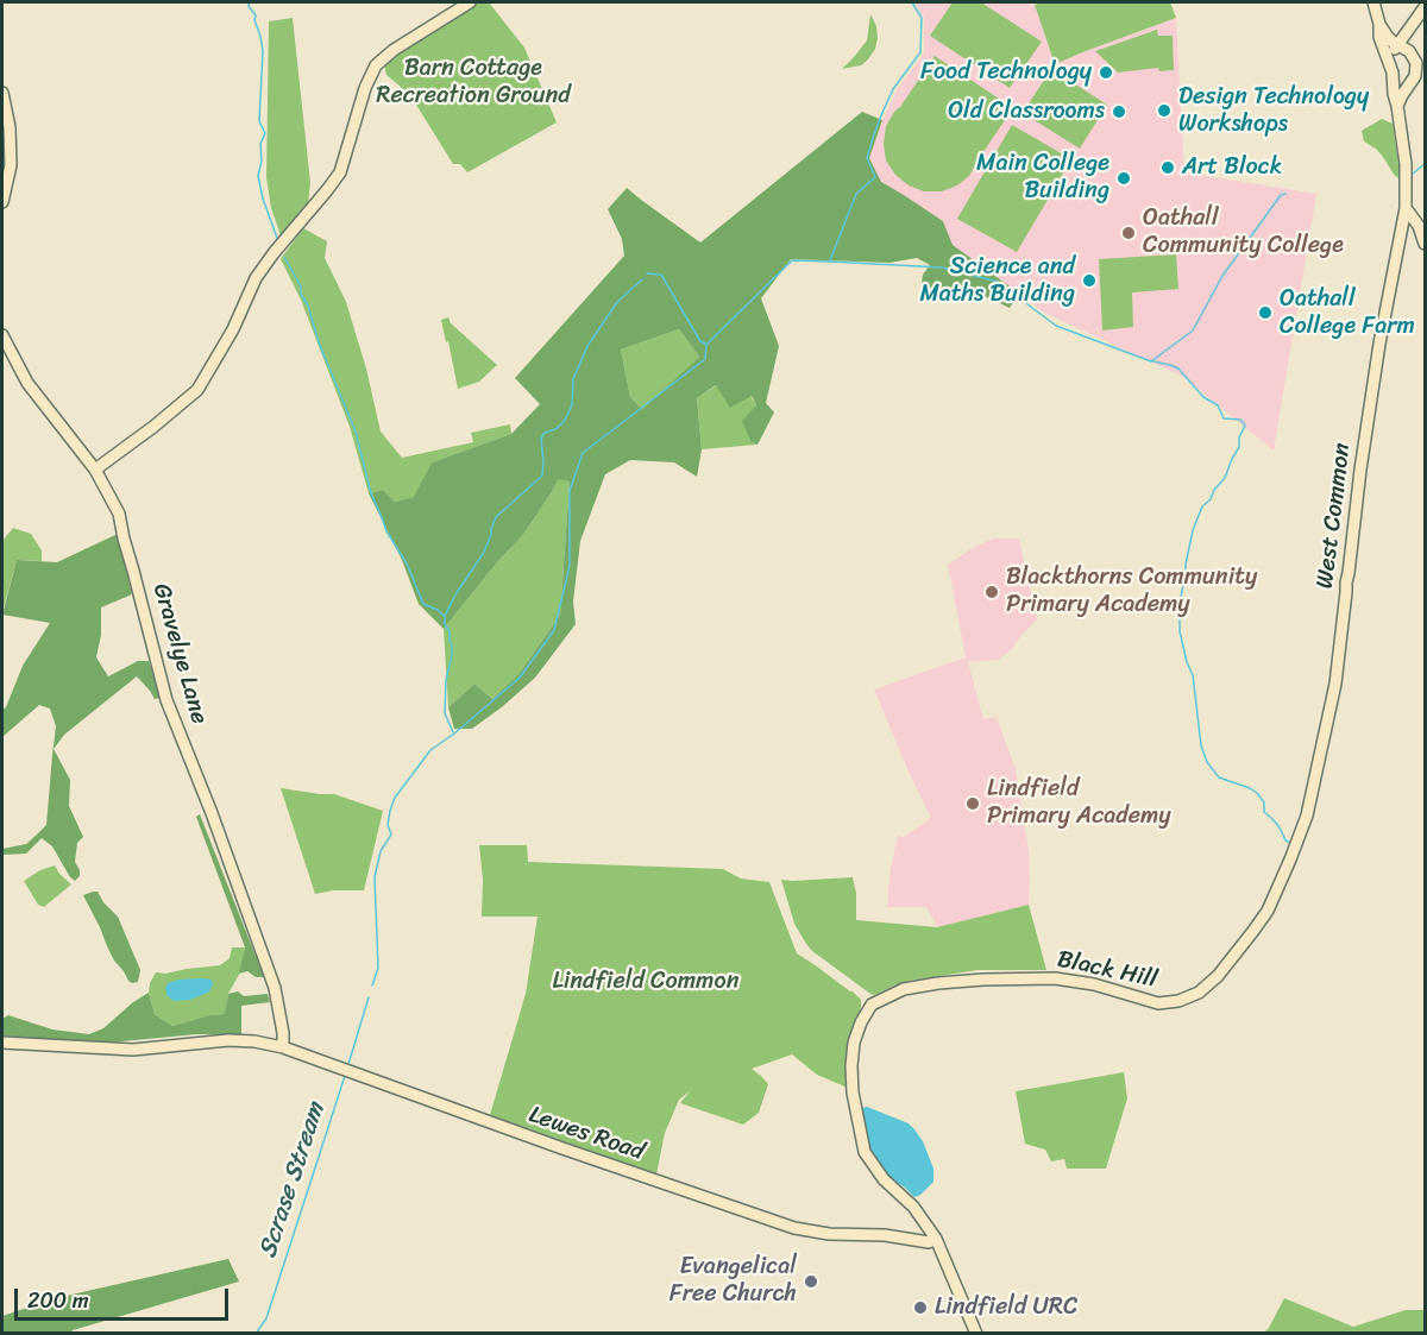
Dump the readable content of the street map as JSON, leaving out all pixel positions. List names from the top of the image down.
{
  "streets": {
    "main road": [
      "West Common",
      "Gravelye Lane",
      "Black Hill",
      "Lewes Road"
    ]
  },
  "crossings": [
    ["West Common", "Black Hill"],
    ["Gravelye Lane", "Lewes Road"],
    ["Black Hill", "Lewes Road"]
  ],
  "water": ["Scrase Stream"],
  "parks": ["Barn Cottage Recreation Ground", "Lindfield Common"],
  "places": [
    "Food Technology",
    "Design Technology Workshops",
    "Old Classrooms",
    "Art Block",
    "Main College Building",
    "Oathall Community College",
    "Science and Maths Building",
    "Oathall College Farm",
    "Blackthorns Community Primary Academy",
    "Lindfield Primary Academy",
    "Evangelical Free Church",
    "Lindfield URC"
  ],
  "scale_bar": "200 m"
}
